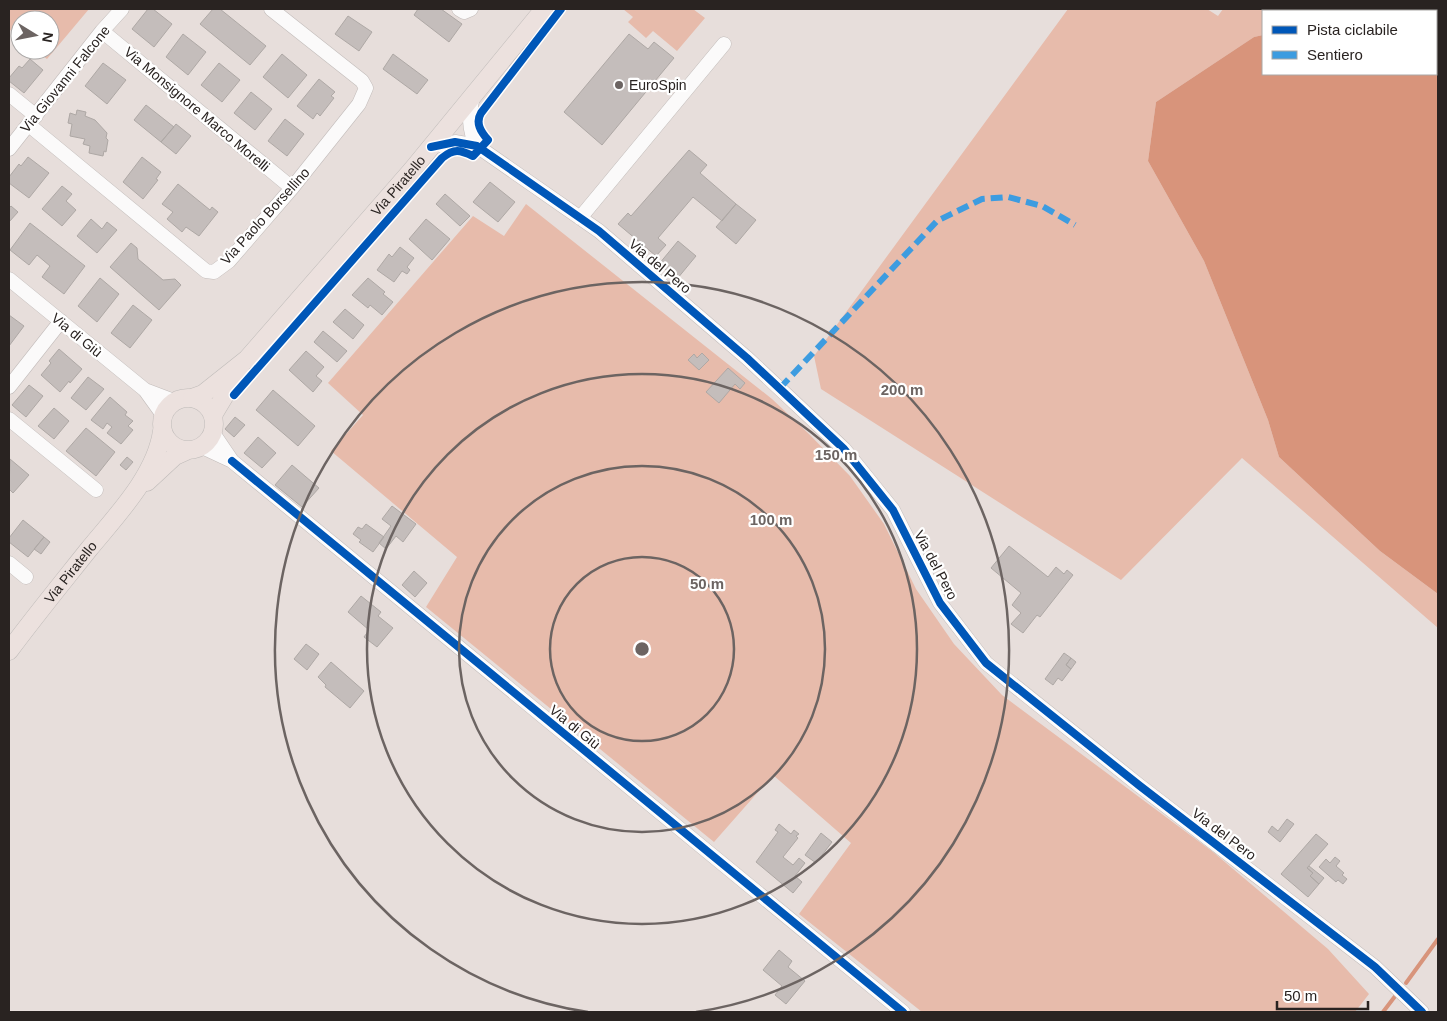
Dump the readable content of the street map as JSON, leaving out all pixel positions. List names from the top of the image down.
{
  "streets": {
    "main road": ["Via Piratello"],
    "street": [
      "Via Giovanni Falcone",
      "Via Monsignore Marco Morelli",
      "Via Paolo Borsellino",
      "Via del Pero",
      "Via di Giù"
    ]
  },
  "crossings": [
    ["Via Giovanni Falcone", "Via Monsignore Marco Morelli"],
    ["Via Giovanni Falcone", "Via Paolo Borsellino"],
    ["Via Monsignore Marco Morelli", "Via Paolo Borsellino"],
    ["Via Piratello", "Via del Pero"],
    ["Via Piratello", "Via di Giù"]
  ],
  "places": ["EuroSpin"],
  "legend": ["Pista ciclabile", "Sentiero"],
  "scale_bar": "50 m",
  "north": "right",
  "rings": [
    "200 m",
    "150 m",
    "100 m",
    "50 m"
  ]
}
